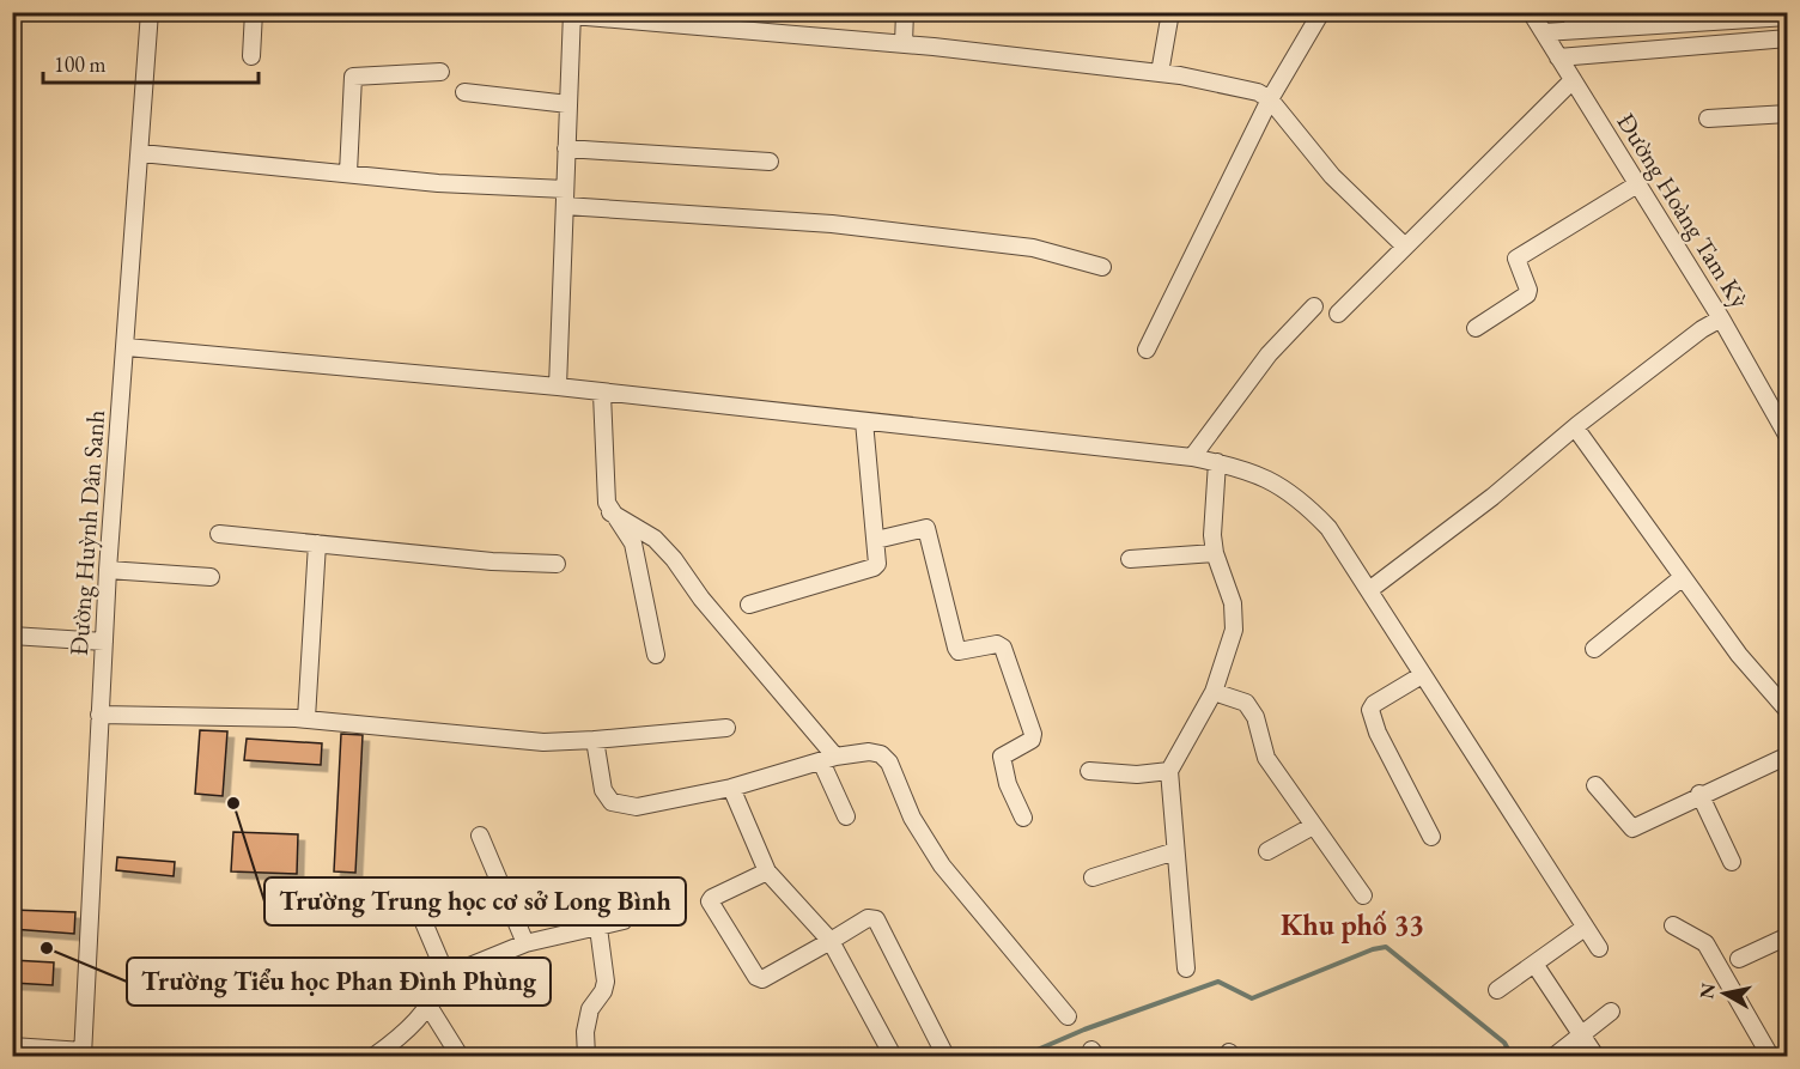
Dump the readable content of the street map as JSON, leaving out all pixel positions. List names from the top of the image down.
{
  "streets": {
    "street": ["Đường Hoàng Tam Kỳ", "Đường Huỳnh Dân Sanh"]
  },
  "districts": ["Khu phố 33"],
  "places": ["Trường Trung học cơ sở Long Bình", "Trường Tiểu học Phan Đình Phùng"],
  "scale_bar": "100 m",
  "north": "left"
}
